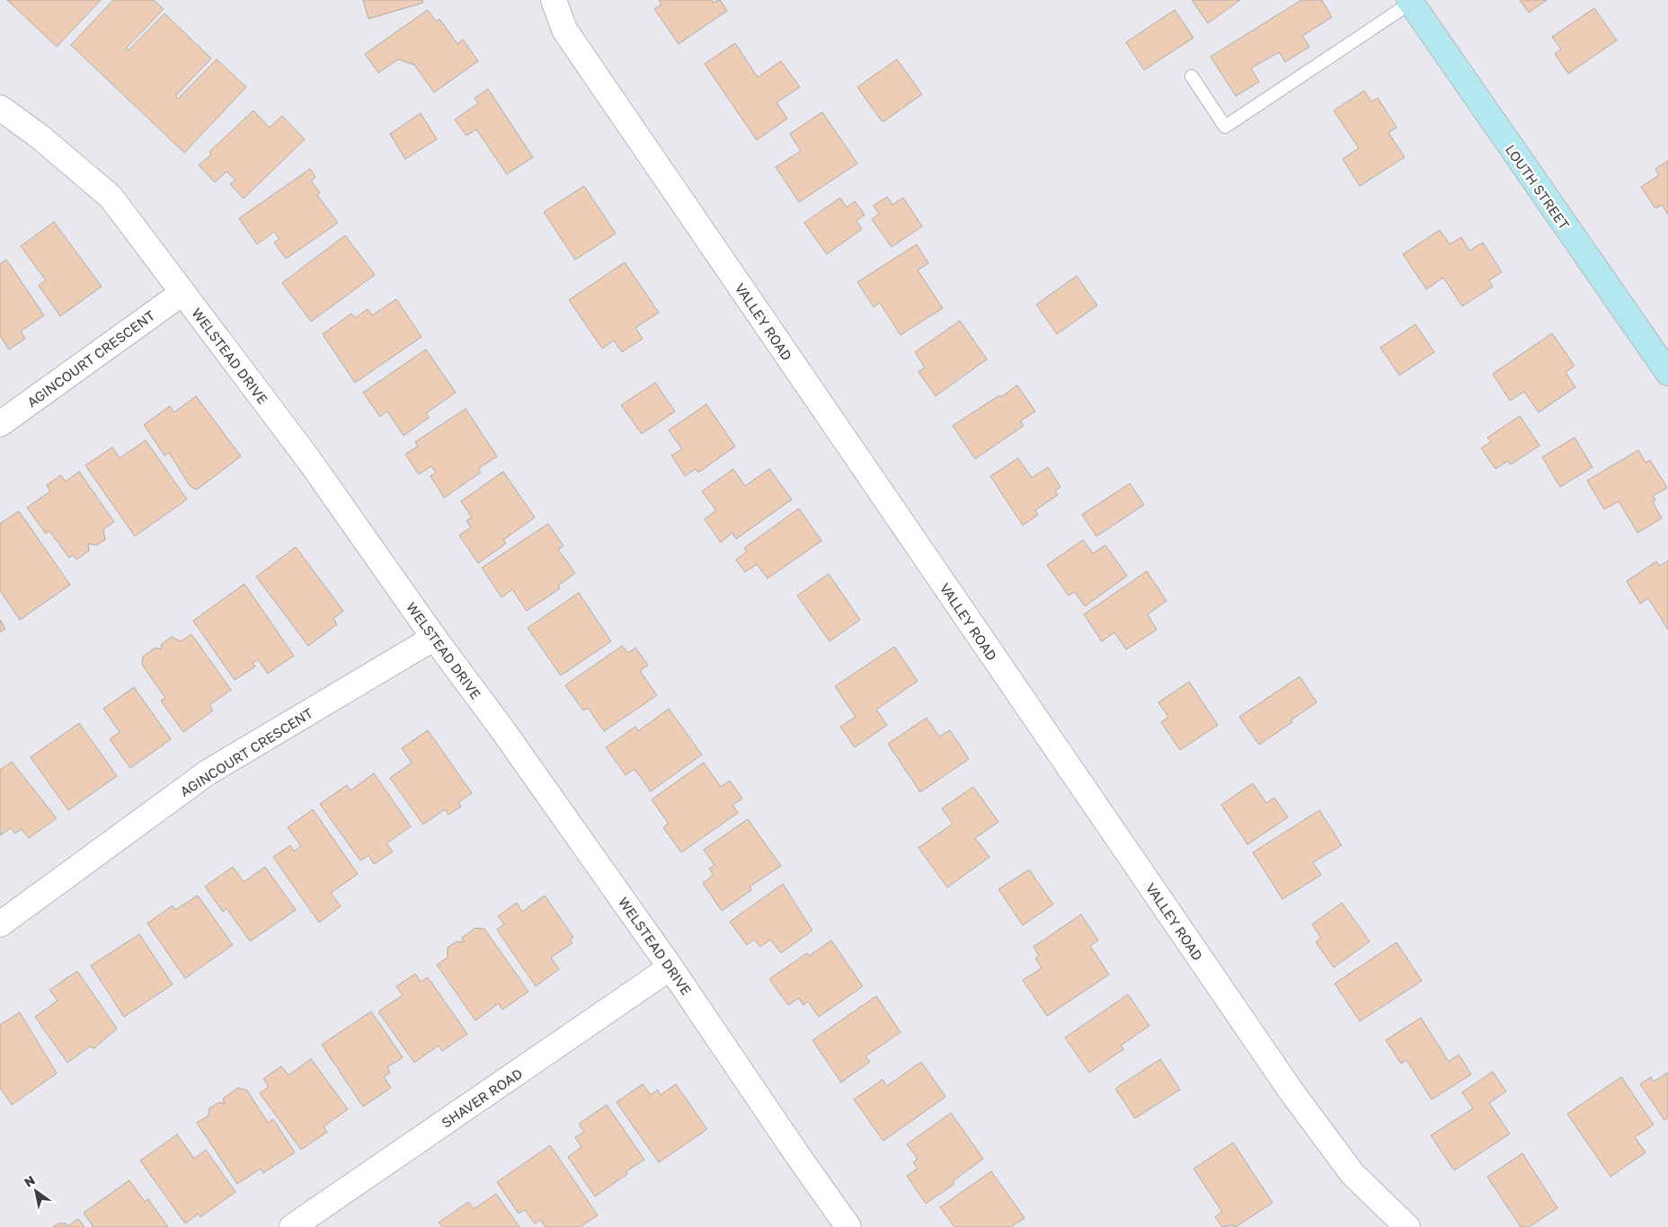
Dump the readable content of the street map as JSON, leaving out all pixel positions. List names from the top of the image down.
{
  "streets": {
    "main road": ["LOUTH STREET"],
    "street": [
      "VALLEY ROAD",
      "WELSTEAD DRIVE",
      "AGINCOURT CRESCENT",
      "SHAVER ROAD"
    ]
  },
  "crossings": [
    ["WELSTEAD DRIVE", "AGINCOURT CRESCENT"],
    ["WELSTEAD DRIVE", "SHAVER ROAD"]
  ],
  "north": "top left"
}
